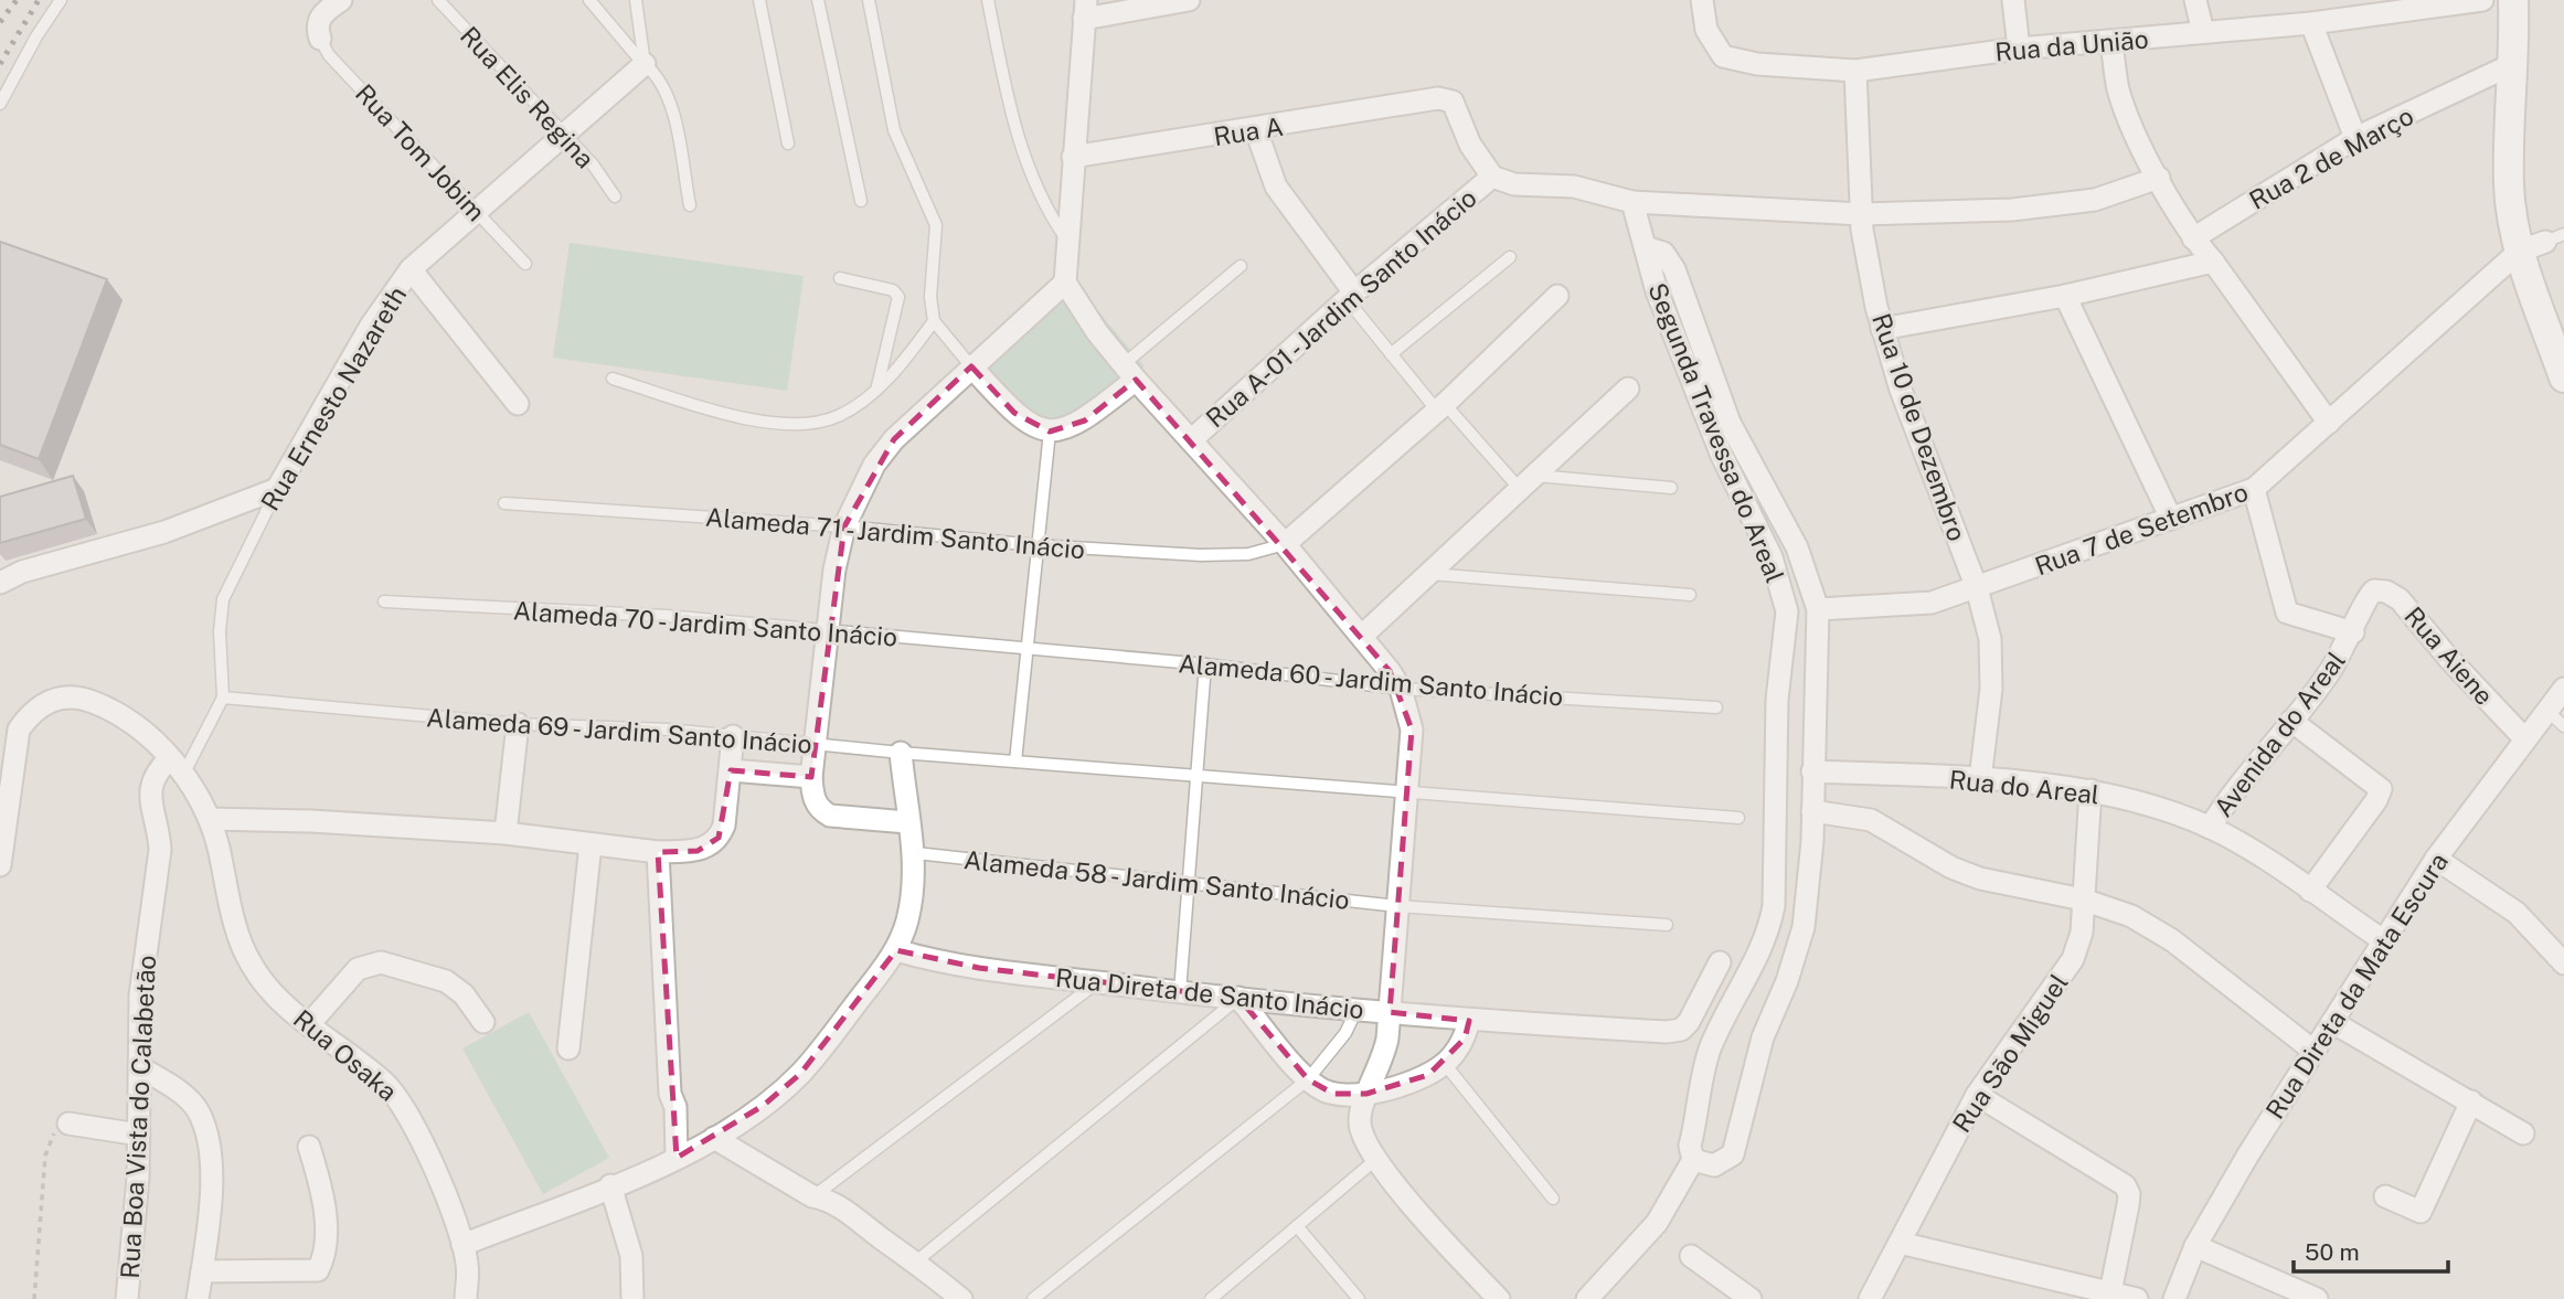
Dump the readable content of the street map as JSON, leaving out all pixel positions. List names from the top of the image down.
{
  "streets": {
    "street": [
      "Rua da União",
      "Rua A",
      "Rua 2 de Março",
      "Rua A-01 - Jardim Santo Inácio",
      "Rua Ernesto Nazareth",
      "Rua 10 de Dezembro",
      "Segunda Travessa do Areal",
      "Rua 7 de Setembro",
      "Rua Aiene",
      "Avenida do Areal",
      "Rua do Areal",
      "Rua Direta da Mata Escura",
      "Rua Direta de Santo Inácio",
      "Rua São Miguel",
      "Rua Osaka",
      "Rua Boa Vista do Calabetão"
    ],
    "lane": [
      "Rua Elis Regina",
      "Rua Tom Jobim",
      "Alameda 71 - Jardim Santo Inácio",
      "Alameda 70 - Jardim Santo Inácio",
      "Alameda 60 - Jardim Santo Inácio",
      "Alameda 69 - Jardim Santo Inácio",
      "Alameda 58 - Jardim Santo Inácio"
    ]
  },
  "crossings": [
    ["Rua da União", "Rua 10 de Dezembro"],
    ["Rua Elis Regina", "Rua Ernesto Nazareth"],
    ["Rua A", "Rua A-01 - Jardim Santo Inácio"],
    ["Rua Tom Jobim", "Rua Ernesto Nazareth"],
    ["Rua A-01 - Jardim Santo Inácio", "Rua Direta de Santo Inácio"],
    ["Rua Ernesto Nazareth", "Alameda 69 - Jardim Santo Inácio"],
    ["Rua Ernesto Nazareth", "Rua Boa Vista do Calabetão"],
    ["Rua 10 de Dezembro", "Rua 7 de Setembro"],
    ["Rua 10 de Dezembro", "Rua do Areal"],
    ["Alameda 71 - Jardim Santo Inácio", "Rua Direta de Santo Inácio"],
    ["Alameda 70 - Jardim Santo Inácio", "Alameda 60 - Jardim Santo Inácio"],
    ["Rua Aiene", "Avenida do Areal"],
    ["Rua Aiene", "Rua Direta da Mata Escura"],
    ["Alameda 60 - Jardim Santo Inácio", "Rua Direta de Santo Inácio"],
    ["Alameda 69 - Jardim Santo Inácio", "Rua Direta de Santo Inácio"],
    ["Alameda 69 - Jardim Santo Inácio", "Rua Boa Vista do Calabetão"],
    ["Avenida do Areal", "Rua do Areal"],
    ["Rua do Areal", "Rua Direta da Mata Escura"],
    ["Rua do Areal", "Rua São Miguel"],
    ["Alameda 58 - Jardim Santo Inácio", "Rua Direta de Santo Inácio"],
    ["Rua Osaka", "Rua Boa Vista do Calabetão"]
  ],
  "scale_bar": "50 m"
}
